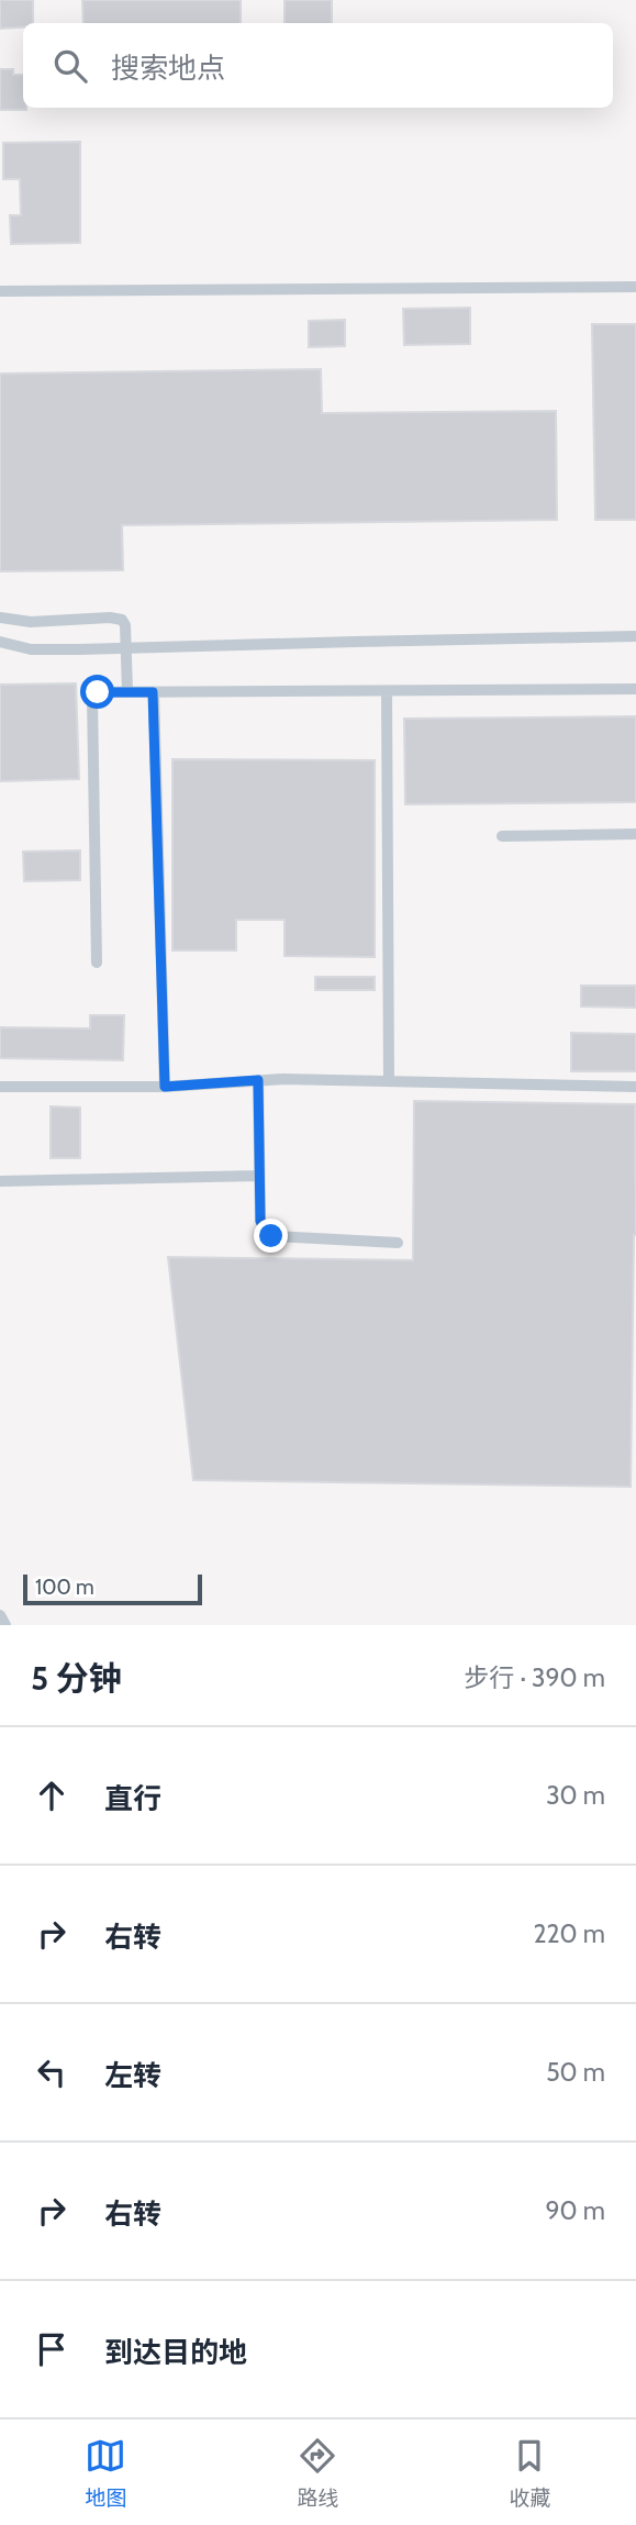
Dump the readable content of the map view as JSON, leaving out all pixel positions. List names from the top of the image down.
{
  "scale_bar": "100 m",
  "page": {
    "search": "搜索地点",
    "scale": "100 m",
    "heading": ["5 分钟", "步行 · 390 m"],
    "list": [
      ["直行", "30 m"],
      ["右转", "220 m"],
      ["左转", "50 m"],
      ["右转", "90 m"],
      "到达目的地"
    ],
    "nav": ["地图", "路线", "收藏"]
  }
}
